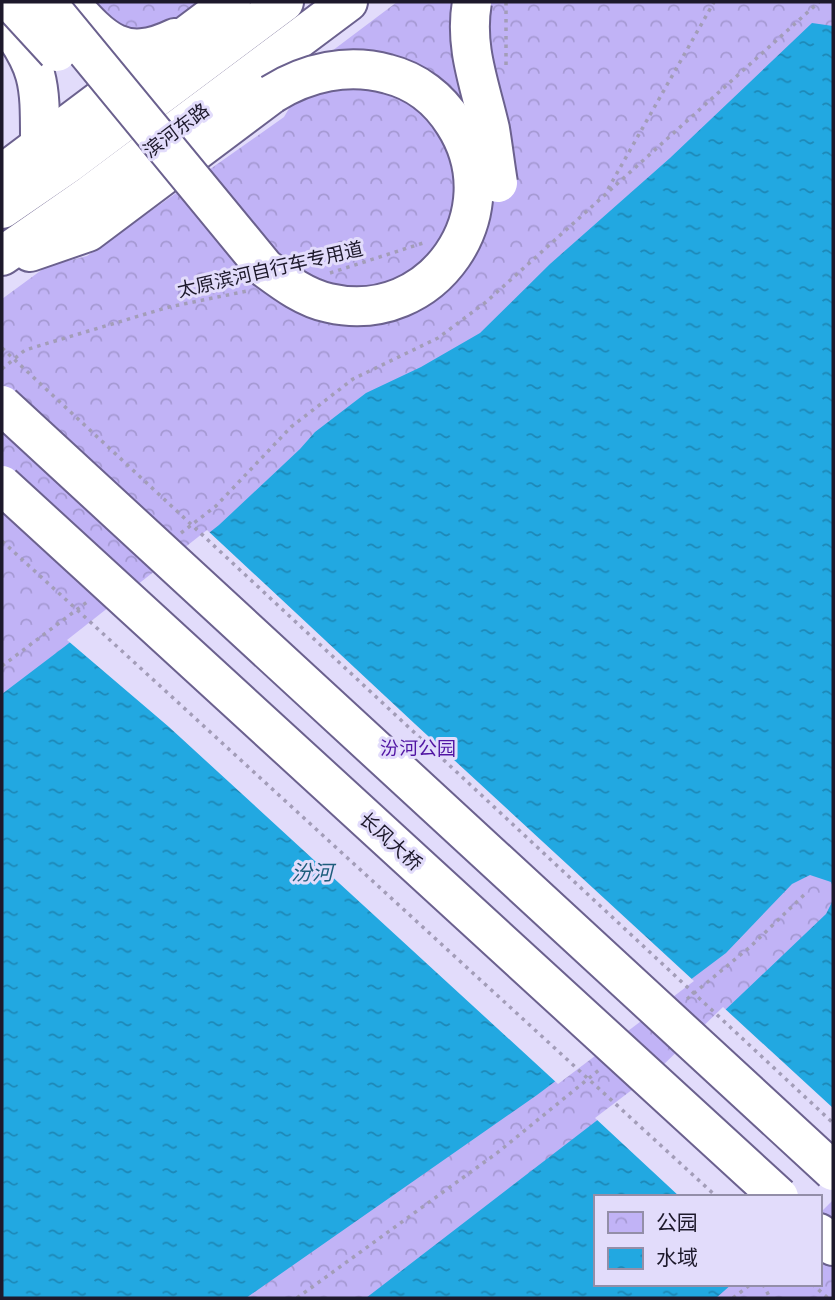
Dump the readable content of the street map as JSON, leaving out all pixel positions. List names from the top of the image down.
{
  "streets": {
    "highway": ["滨河东路", "长风大桥"],
    "path": ["太原滨河自行车专用道"]
  },
  "water": ["汾河"],
  "parks": ["汾河公园"],
  "legend": ["公园", "水域"]
}
